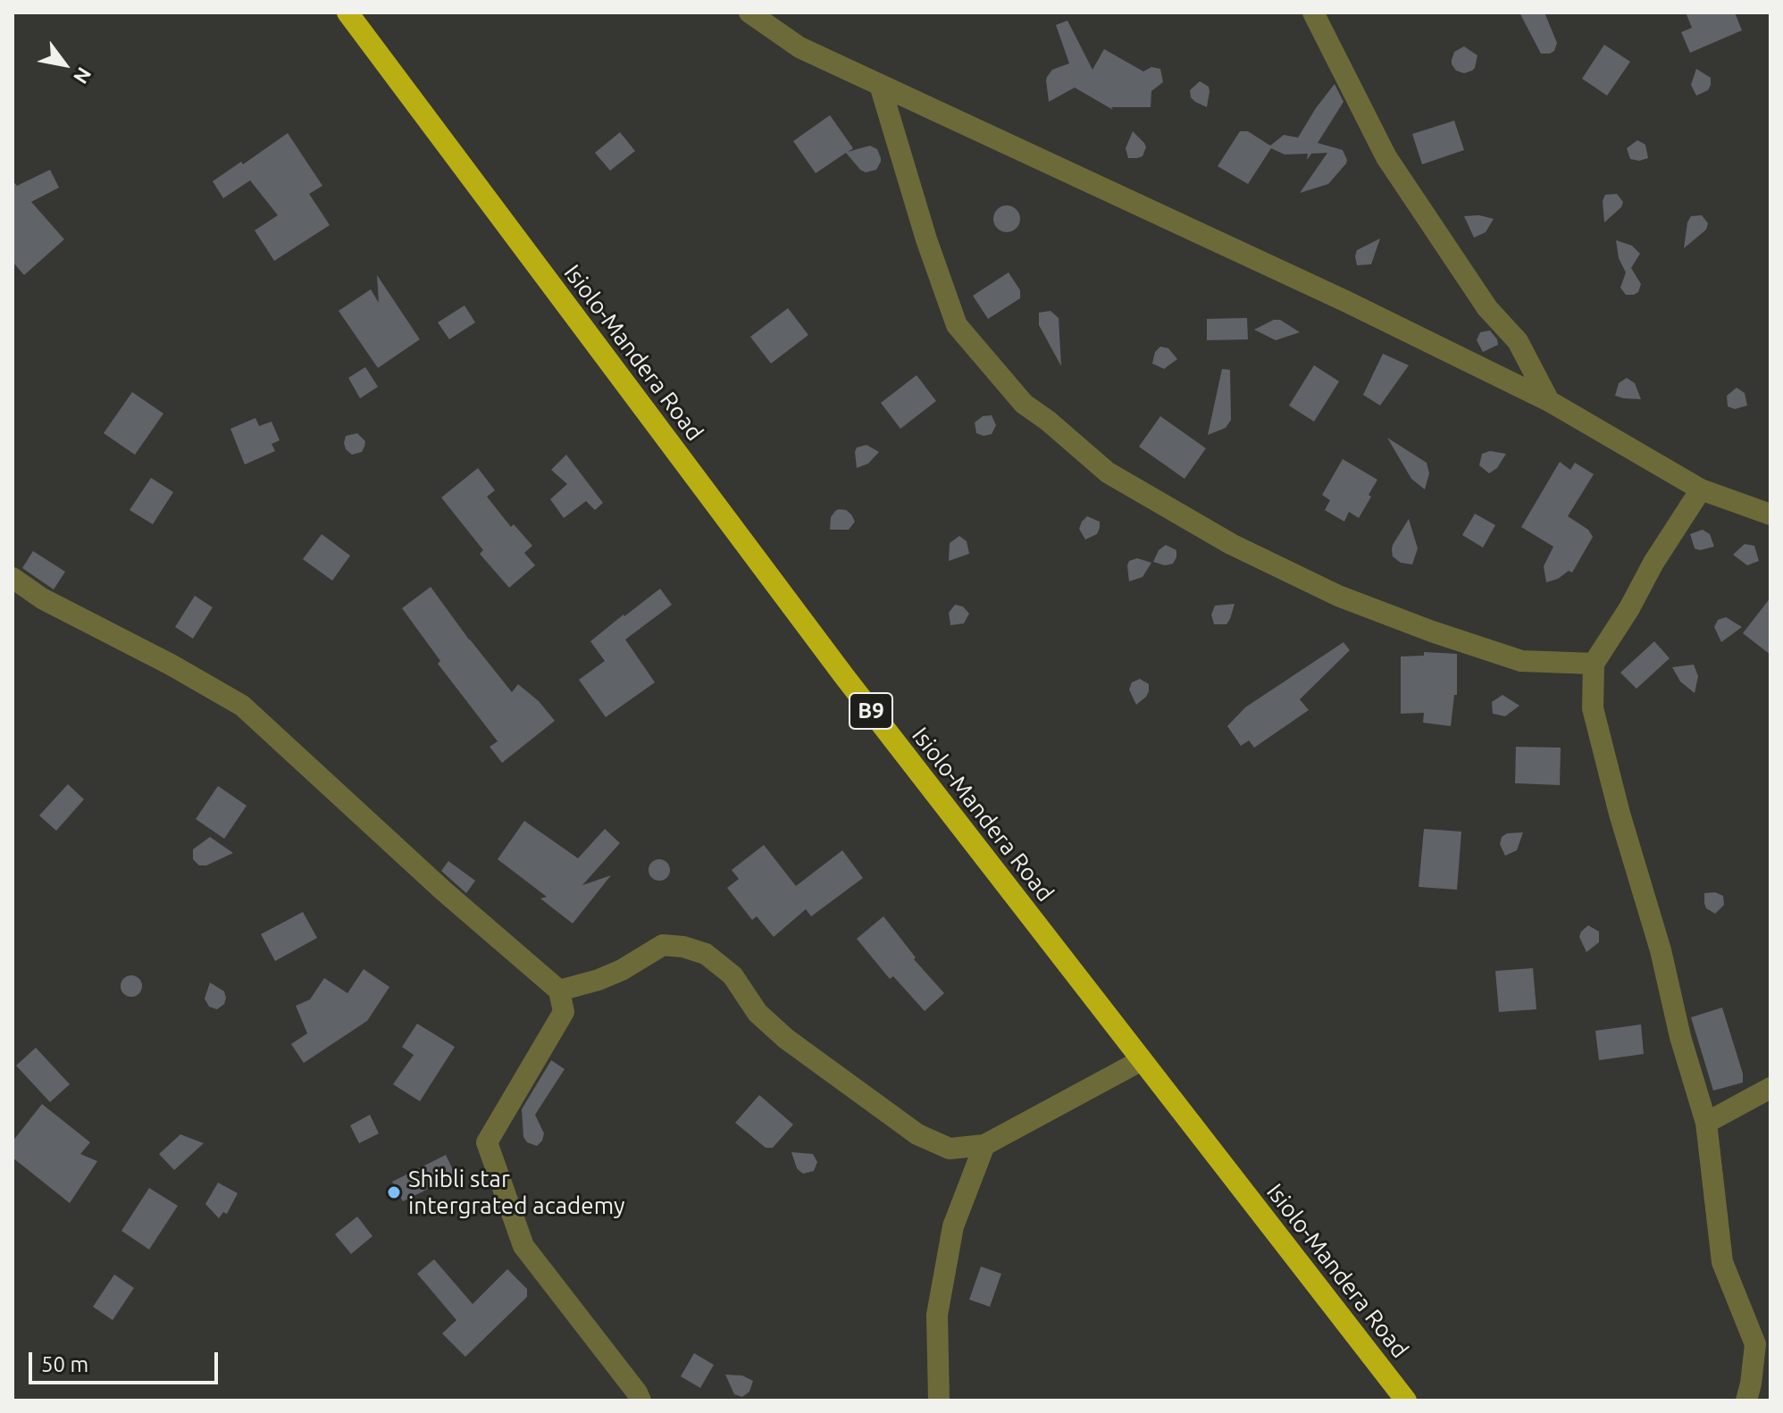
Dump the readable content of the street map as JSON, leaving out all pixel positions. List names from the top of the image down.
{
  "streets": {
    "highway": ["Isiolo-Mandera Road", "B9"]
  },
  "places": ["Shibli star intergrated academy"],
  "scale_bar": "50 m",
  "north": "bottom right"
}
